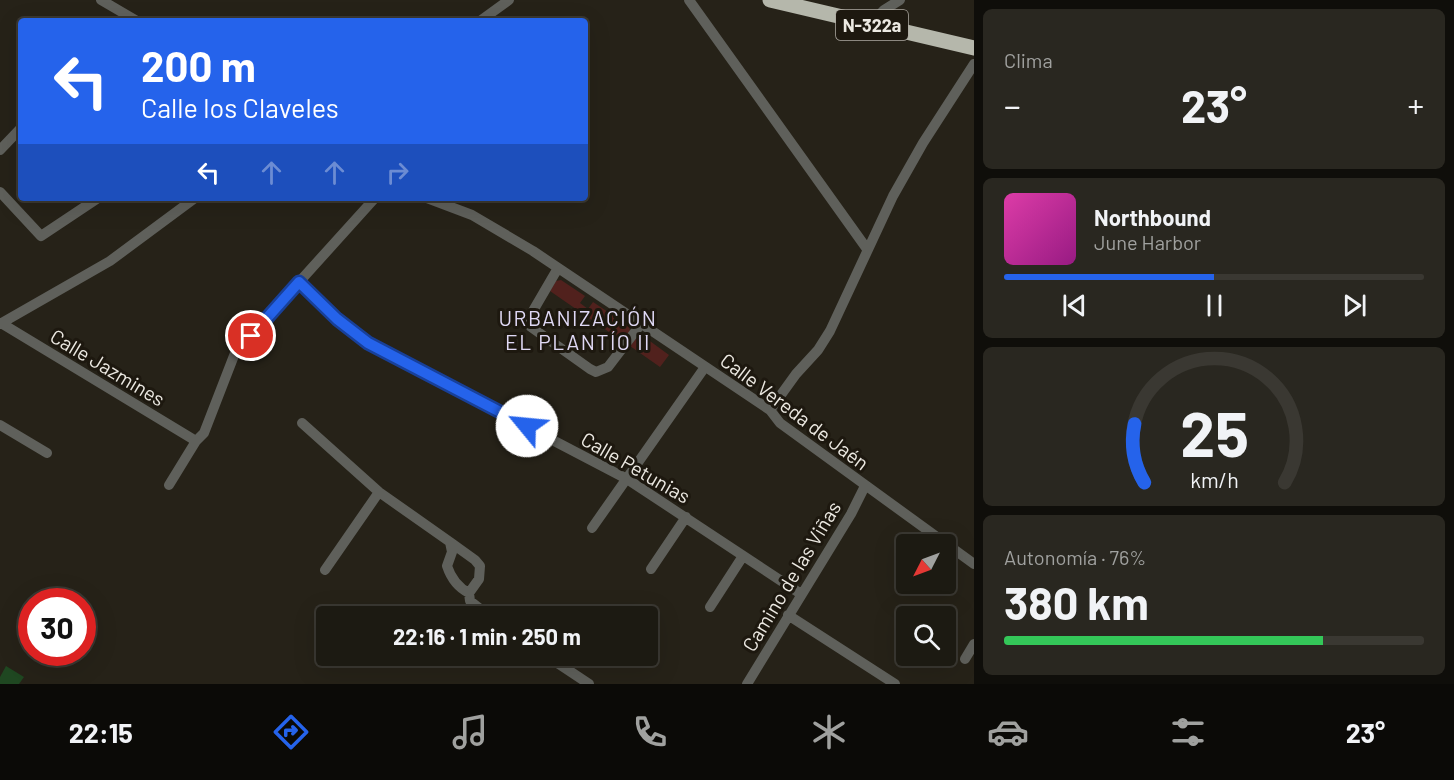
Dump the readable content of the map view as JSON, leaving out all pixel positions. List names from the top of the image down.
{
  "streets": {
    "highway": ["N-322a"],
    "street": [
      "Calle Jazmines",
      "Calle Vereda de Jaén",
      "Calle Petunias",
      "Camino de las Viñas"
    ]
  },
  "crossings": [
    ["Calle Vereda de Jaén", "Camino de las Viñas"],
    ["Calle Petunias", "Camino de las Viñas"]
  ],
  "districts": ["URBANIZACIÓN EL PLANTÍO II"],
  "north": "bottom left",
  "page": {
    "tile": [
      "Clima",
      ["Autonomía · 76%", "380 km"]
    ],
    "turn": ["200 m", "Calle los Claveles"],
    "heat": ["−", "23°", "+"],
    "song": ["Northbound", "June Harbor"],
    "limit": "30",
    "trip": "22:16 · 1 min · 250 m",
    "tabs": ["22:15", "23°"],
    "gauge": ["25", "km/h"]
  }
}
